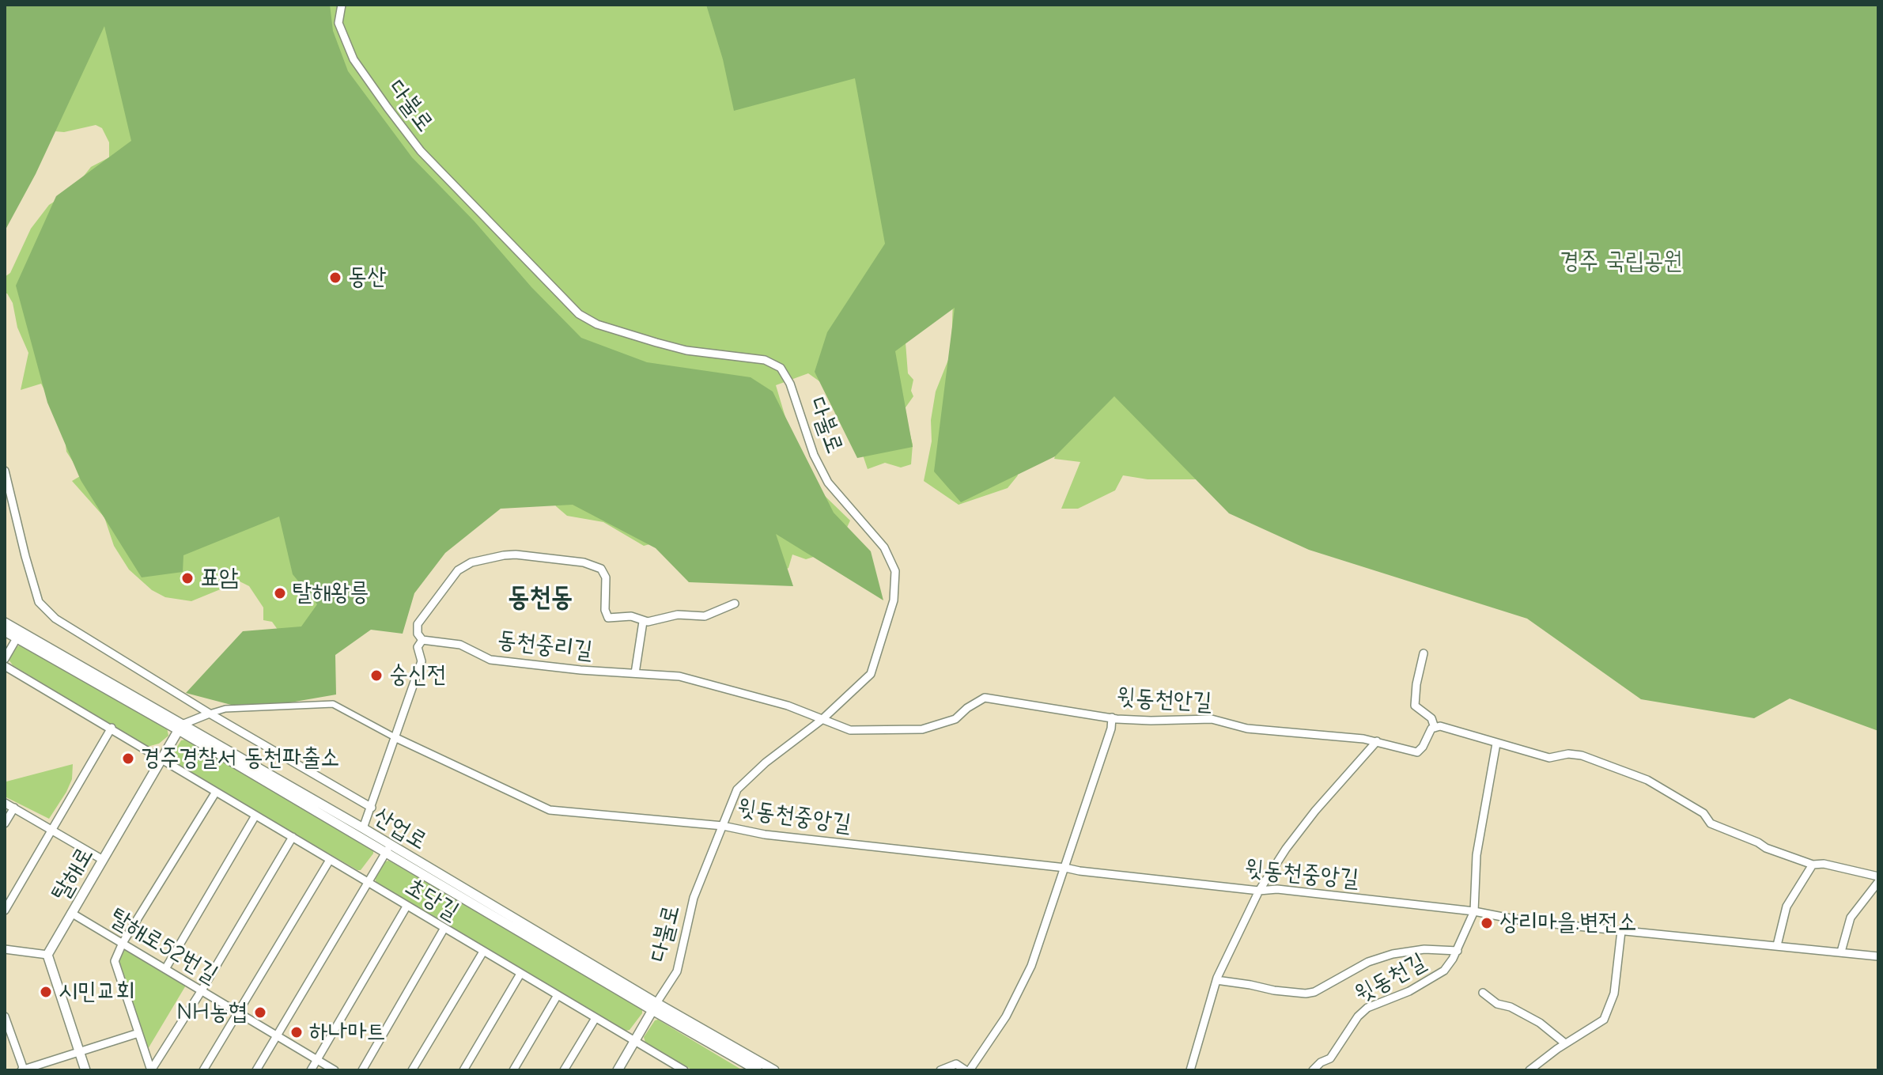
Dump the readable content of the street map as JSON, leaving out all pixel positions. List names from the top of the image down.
{
  "streets": {
    "street": [
      "다불로",
      "동천중리길",
      "윗동천안길",
      "윗동천중앙길",
      "산업로",
      "탈해로",
      "초당길",
      "탈해로52번길",
      "윗동천길"
    ]
  },
  "crossings": [
    ["다불로", "동천중리길"],
    ["다불로", "윗동천안길"],
    ["다불로", "윗동천중앙길"],
    ["다불로", "산업로"],
    ["동천중리길", "윗동천안길"],
    ["윗동천중앙길", "윗동천길"],
    ["산업로", "탈해로"],
    ["탈해로", "초당길"],
    ["탈해로", "탈해로52번길"]
  ],
  "districts": ["동천동"],
  "parks": ["경주 국립공원"],
  "places": [
    "동산",
    "표암",
    "탈해왕릉",
    "숭신전",
    "경주경찰서 동천파출소",
    "상리마을.변전소",
    "시민교회",
    "NH농협",
    "하나마트"
  ]
}
